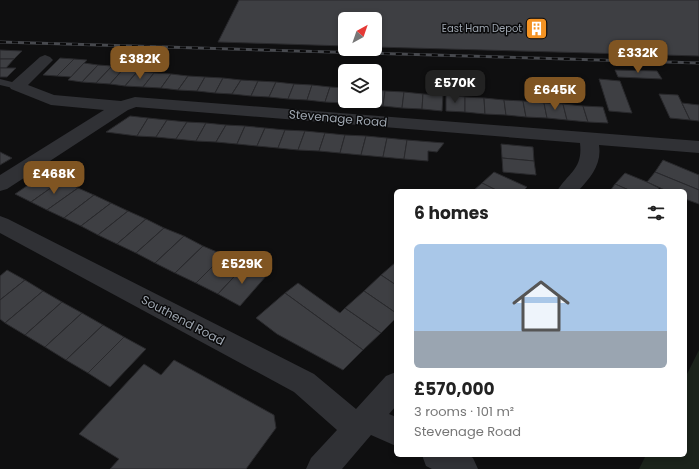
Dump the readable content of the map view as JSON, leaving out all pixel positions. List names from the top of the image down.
{
  "streets": {
    "street": ["Stevenage Road", "Southend Road"]
  },
  "places": {
    "building": ["East Ham Depot"]
  },
  "north": "top right",
  "page": {
    "price": [
      "£332K",
      "£382K",
      "£570K",
      "£645K",
      "£468K",
      "£529K"
    ],
    "heading": "6 homes",
    "list": [
      {
        "name": "£570,000",
        "note": "3 rooms · 101 m² · Stevenage Road"
      }
    ]
  }
}
